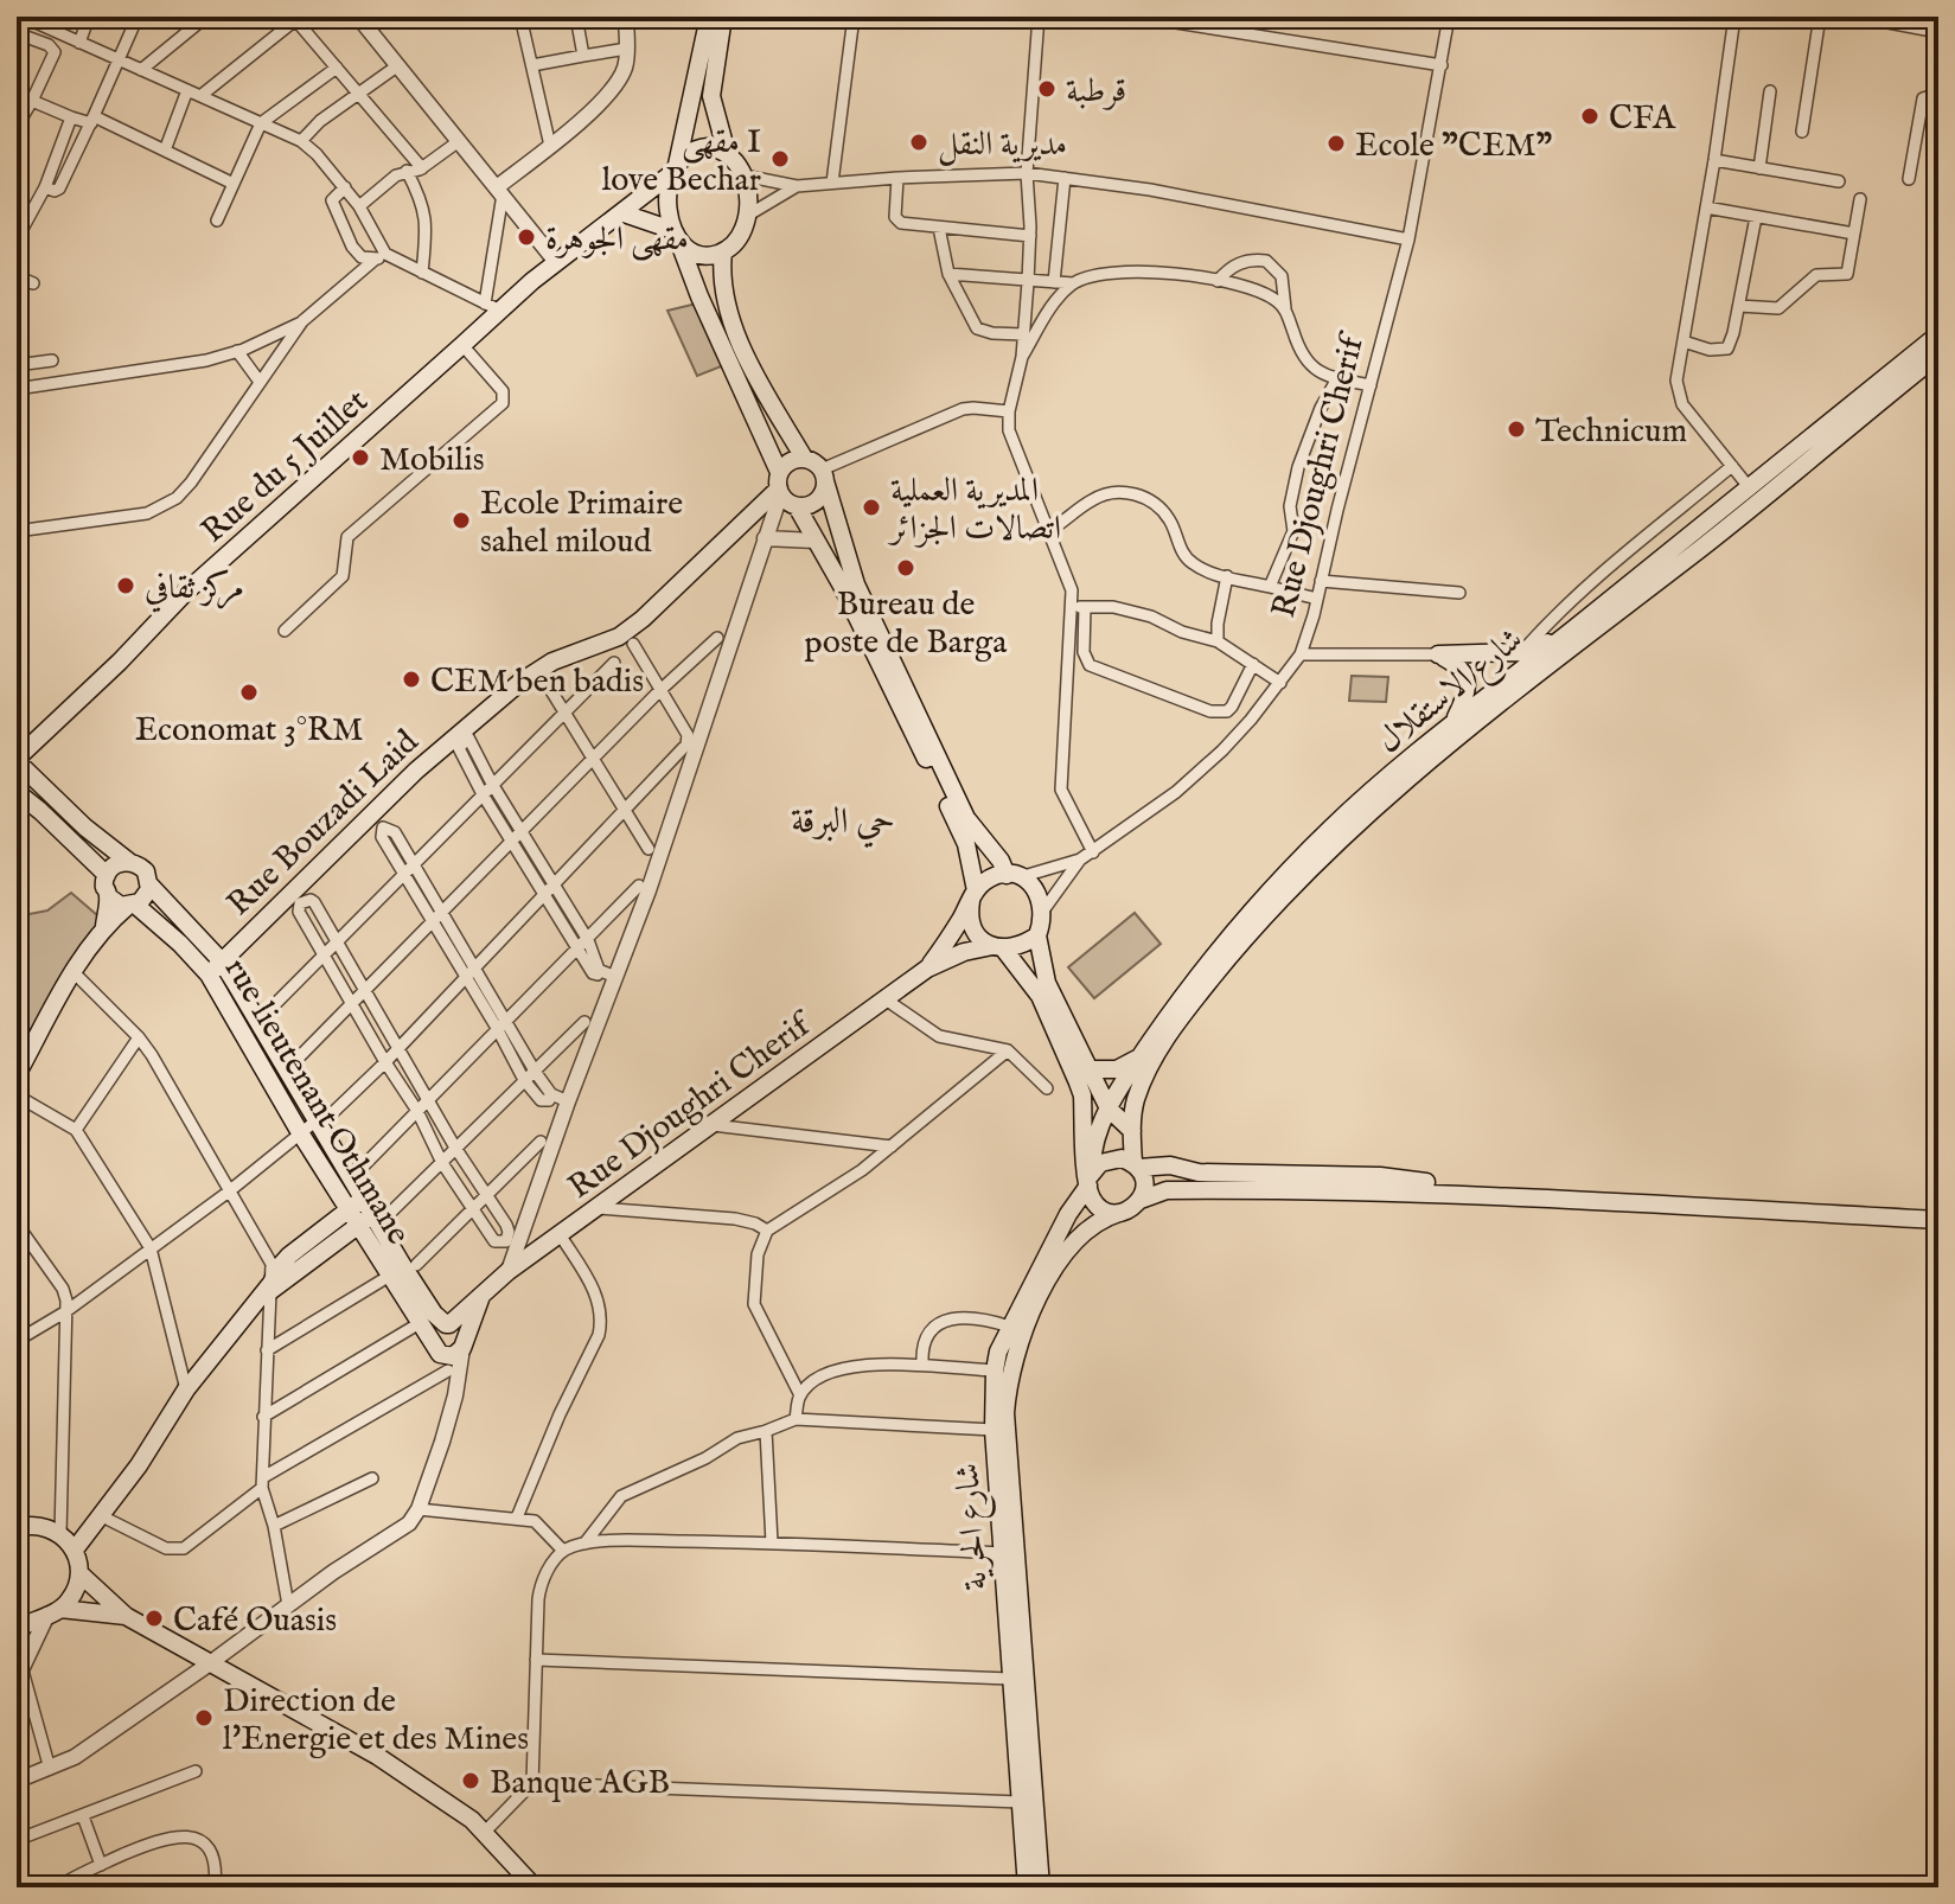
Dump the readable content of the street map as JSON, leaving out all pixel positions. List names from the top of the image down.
{
  "streets": {
    "main road": [
      "Rue du 5 Juillet",
      "Rue Djoughri Cherif",
      "شارع الاستقلال",
      "Rue Bouzadi Laid",
      "rue lieutenant Othmane",
      "شارع الحرية"
    ]
  },
  "crossings": [
    ["Rue Djoughri Cherif", "rue lieutenant Othmane"],
    ["شارع الاستقلال", "شارع الحرية"],
    ["Rue Bouzadi Laid", "rue lieutenant Othmane"]
  ],
  "districts": ["حي البرقة"],
  "places": [
    "قرطبة",
    "CFA",
    "مديرية النقل",
    "Ecole \"CEM\"",
    "مقهى I love Bechar",
    "مقهى الجوهرة",
    "Technicum",
    "Mobilis",
    "المديرية العملية اتصالات الجزائر",
    "Ecole Primaire sahel miloud",
    "Bureau de poste de Barga",
    "مركز ثقافي",
    "CEM ben badis",
    "Economat 3°RM",
    "Café Ouasis",
    "Direction de l'Energie et des Mines",
    "Banque AGB"
  ]
}
